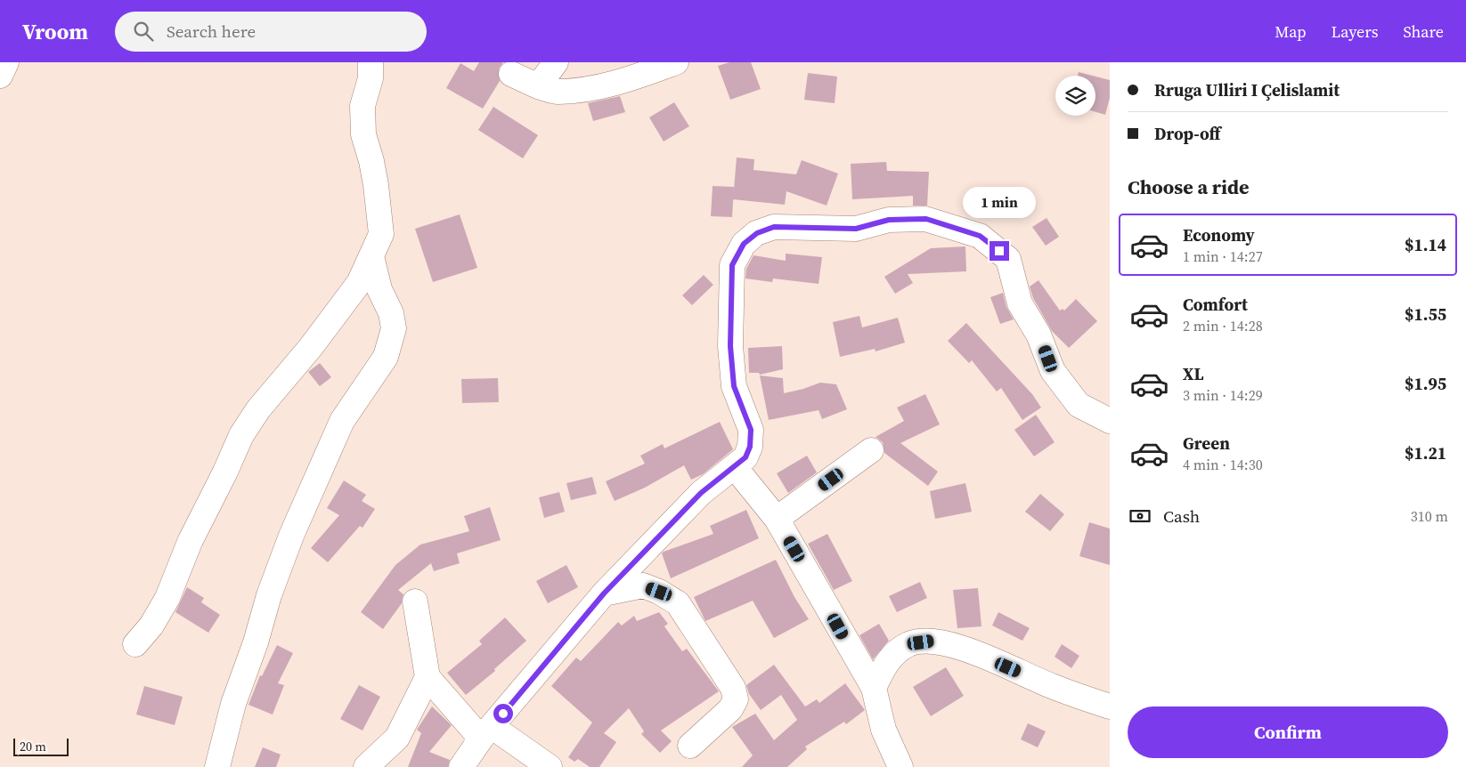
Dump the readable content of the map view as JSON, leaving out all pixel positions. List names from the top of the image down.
{
  "scale_bar": "20 m",
  "page": {
    "header": "Vroom",
    "search": "Search here",
    "nav": ["Map", "Layers", "Share"],
    "banner": ["Rruga Ulliri I Çelislamit", "Drop-off"],
    "heading": "Choose a ride",
    "bubble": "1 min",
    "list": [
      {
        "name": "Economy",
        "note": "1 min · 14:27",
        "value": "$1.14"
      },
      {
        "name": "Comfort",
        "note": "2 min · 14:28",
        "value": "$1.55"
      },
      {
        "name": "XL",
        "note": "3 min · 14:29",
        "value": "$1.95"
      },
      {
        "name": "Green",
        "note": "4 min · 14:30",
        "value": "$1.21"
      }
    ],
    "pay": ["Cash", "310 m"],
    "buttons": "Confirm",
    "scale": "20 m"
  }
}
